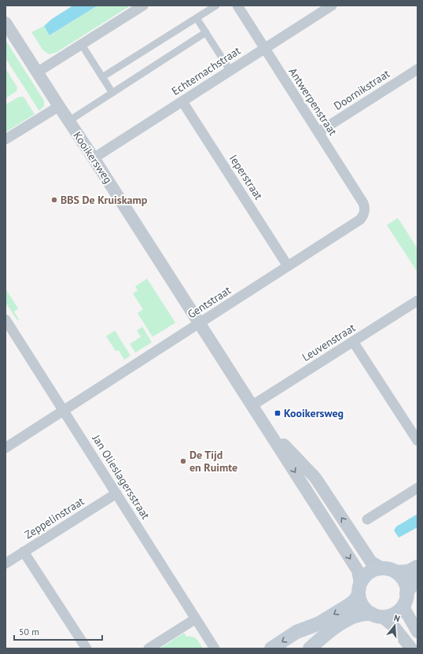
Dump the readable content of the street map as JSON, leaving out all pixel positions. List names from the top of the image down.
{
  "streets": {
    "street": [
      "Echternachstraat",
      "Doornikstraat",
      "Antwerpenstraat",
      "Kooikersweg",
      "Ieperstraat",
      "Gentstraat",
      "Leuvenstraat",
      "Jan Olieslagersstraat",
      "Zeppelinstraat"
    ]
  },
  "crossings": [
    ["Echternachstraat", "Antwerpenstraat"],
    ["Echternachstraat", "Kooikersweg"],
    ["Echternachstraat", "Ieperstraat"],
    ["Doornikstraat", "Antwerpenstraat"],
    ["Antwerpenstraat", "Gentstraat"],
    ["Kooikersweg", "Gentstraat"],
    ["Kooikersweg", "Leuvenstraat"],
    ["Ieperstraat", "Gentstraat"],
    ["Gentstraat", "Jan Olieslagersstraat"],
    ["Jan Olieslagersstraat", "Zeppelinstraat"]
  ],
  "places": {
    "other": ["BBS De Kruiskamp", "De Tijd en Ruimte"],
    "transit": ["Kooikersweg"]
  },
  "scale_bar": "50 m",
  "north": "top"
}
